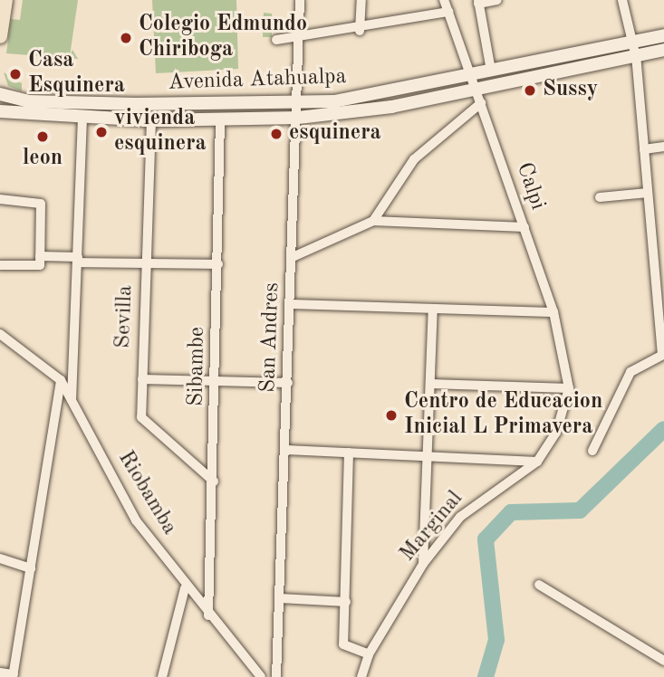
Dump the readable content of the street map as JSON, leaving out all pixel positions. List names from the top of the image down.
{
  "streets": {
    "main road": ["Avenida Atahualpa"],
    "street": [
      "Calpi",
      "Sevilla",
      "San Andres",
      "Sibambe",
      "Riobamba",
      "Marginal"
    ]
  },
  "crossings": [
    ["Avenida Atahualpa", "Calpi"],
    ["Avenida Atahualpa", "Sevilla"],
    ["Avenida Atahualpa", "San Andres"],
    ["Avenida Atahualpa", "Sibambe"],
    ["Calpi", "Marginal"],
    ["Sevilla", "Sibambe"],
    ["Sibambe", "Riobamba"]
  ],
  "places": [
    "Colegio Edmundo Chiriboga",
    "Casa Esquinera",
    "Sussy",
    "vivienda esquinera",
    "esquinera",
    "leon",
    "Centro de Educacion Inicial L Primavera"
  ]
}
